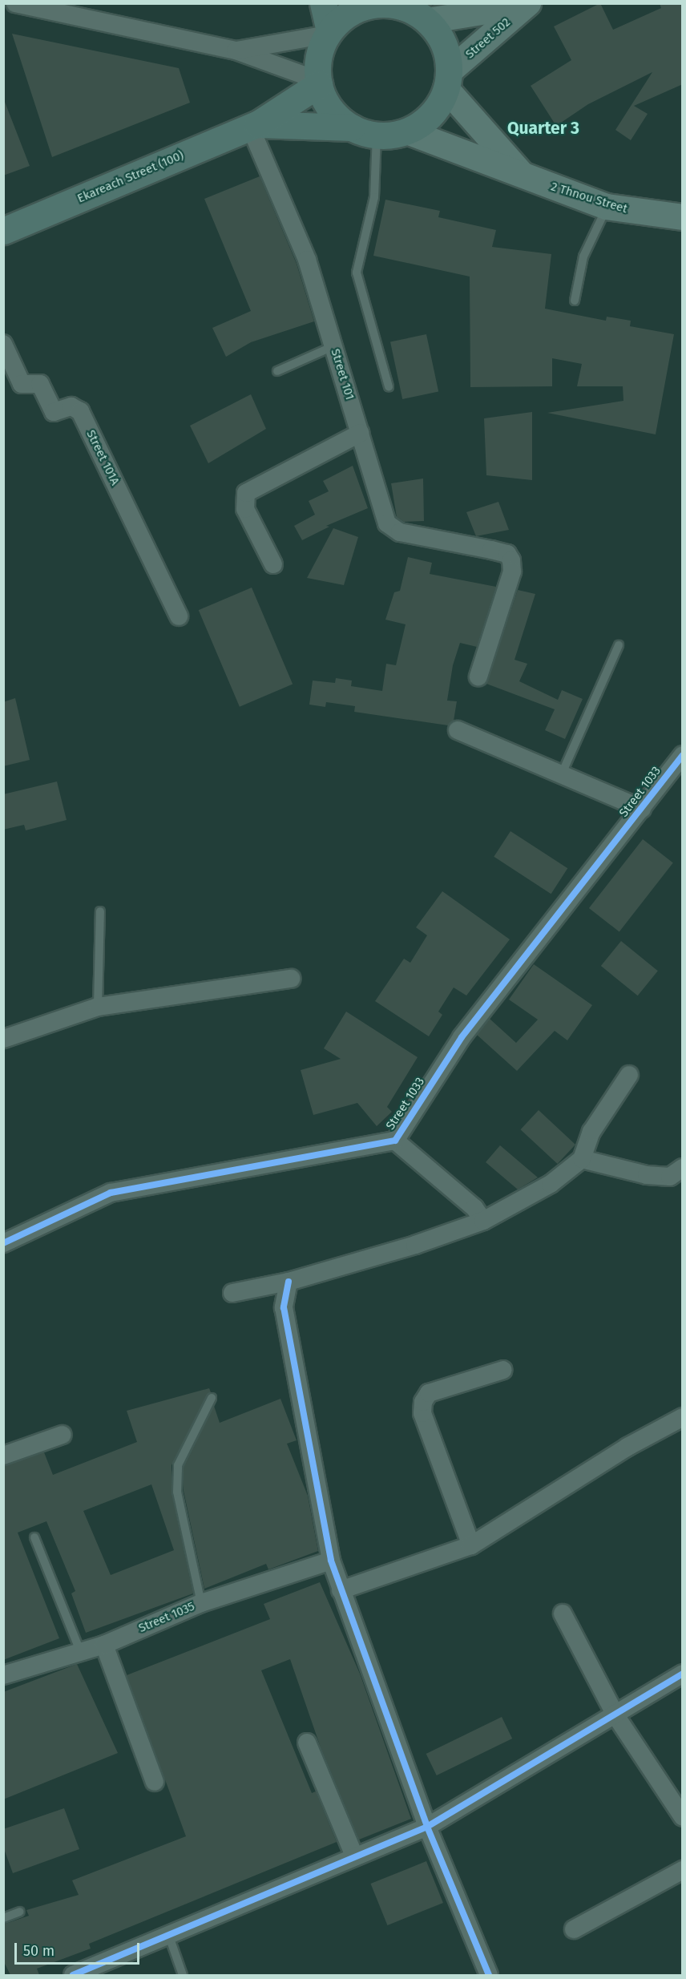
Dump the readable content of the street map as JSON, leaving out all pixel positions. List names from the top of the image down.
{
  "streets": {
    "main road": ["Street 502", "Ekareach Street (100)", "2 Thnou Street"],
    "street": [
      "Street 101",
      "Street 101A",
      "Street 1033",
      "Street 1035"
    ]
  },
  "crossings": [
    ["Street 502", "2 Thnou Street"],
    ["Ekareach Street (100)", "Street 101"]
  ],
  "districts": ["Quarter 3"],
  "scale_bar": "50 m"
}
